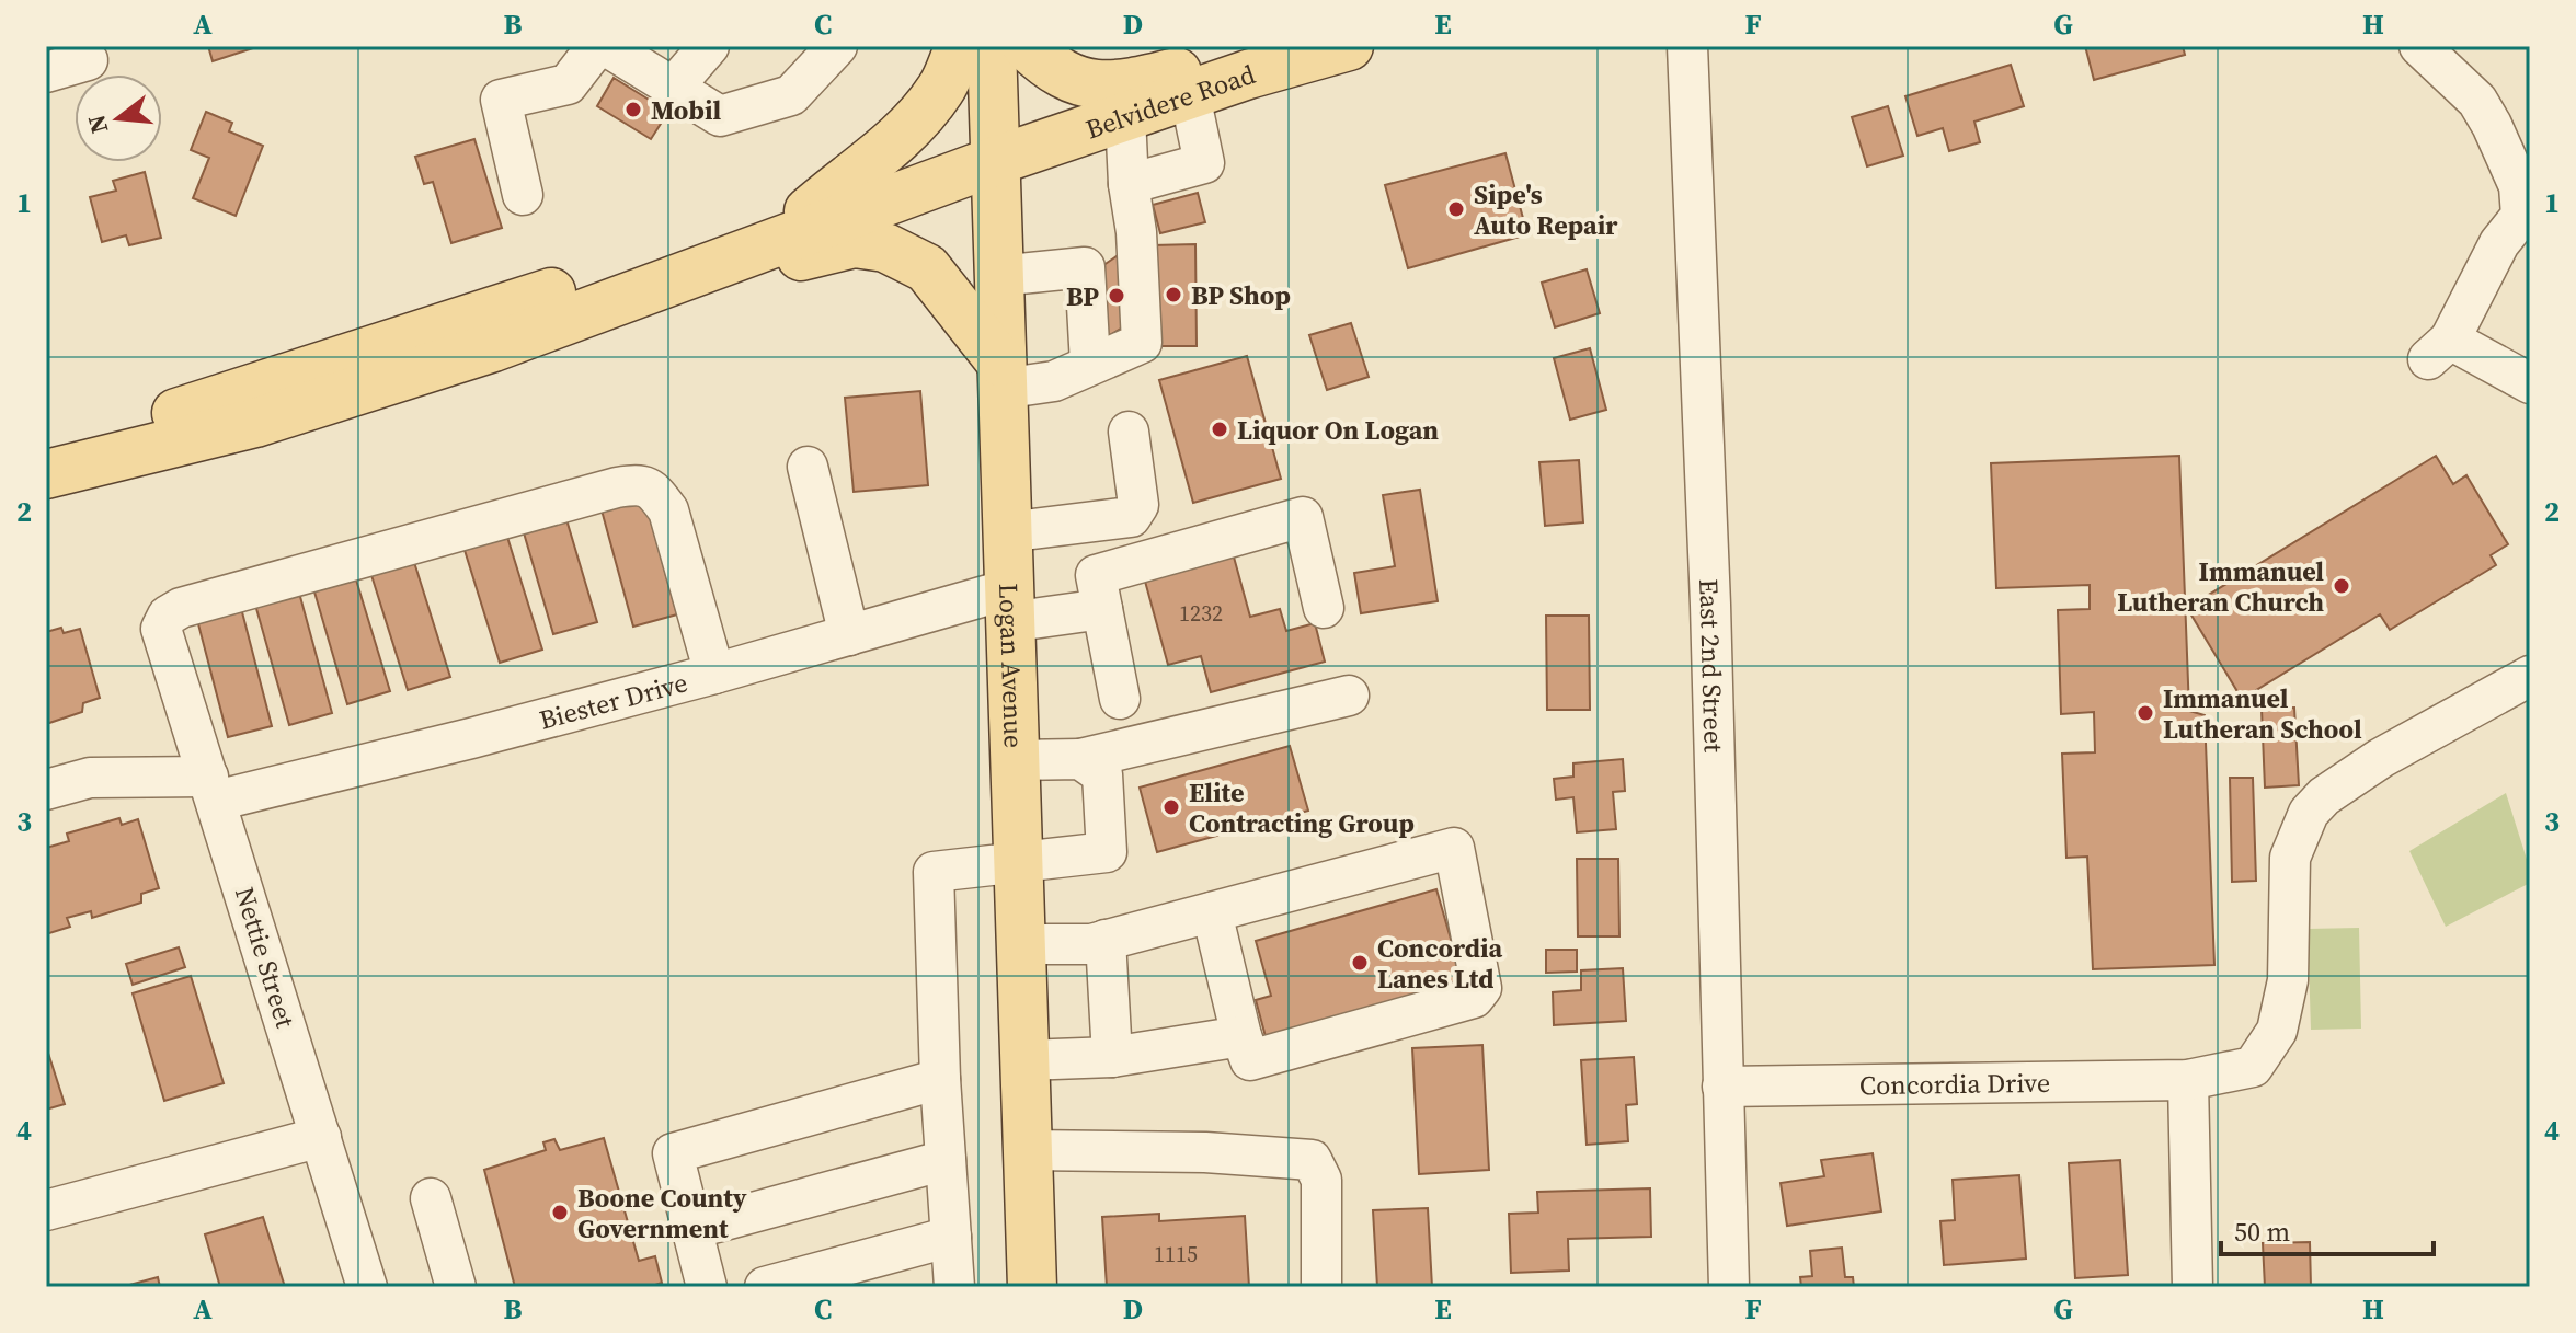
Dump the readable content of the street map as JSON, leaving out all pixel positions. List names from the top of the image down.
{
  "streets": {
    "main road": ["Belvidere Road", "Logan Avenue"],
    "street": [
      "East 2nd Street",
      "Biester Drive",
      "Nettie Street",
      "Concordia Drive"
    ]
  },
  "crossings": [
    ["Belvidere Road", "Logan Avenue"],
    ["East 2nd Street", "Concordia Drive"],
    ["Logan Avenue", "Biester Drive"],
    ["Biester Drive", "Nettie Street"]
  ],
  "places": [
    "Mobil",
    "Sipe's Auto Repair",
    "BP Shop",
    "BP",
    "Liquor On Logan",
    "Immanuel Lutheran Church",
    "Immanuel Lutheran School",
    "Elite Contracting Group",
    "Concordia Lanes Ltd",
    "Boone County Government"
  ],
  "house_numbers": ["1232", "1115"],
  "scale_bar": "50 m",
  "north": "left",
  "grid": {
    "columns": [
      "A",
      "B",
      "C",
      "D",
      "E",
      "F",
      "G",
      "H"
    ],
    "rows": [
      "1",
      "2",
      "3",
      "4"
    ]
  }
}
